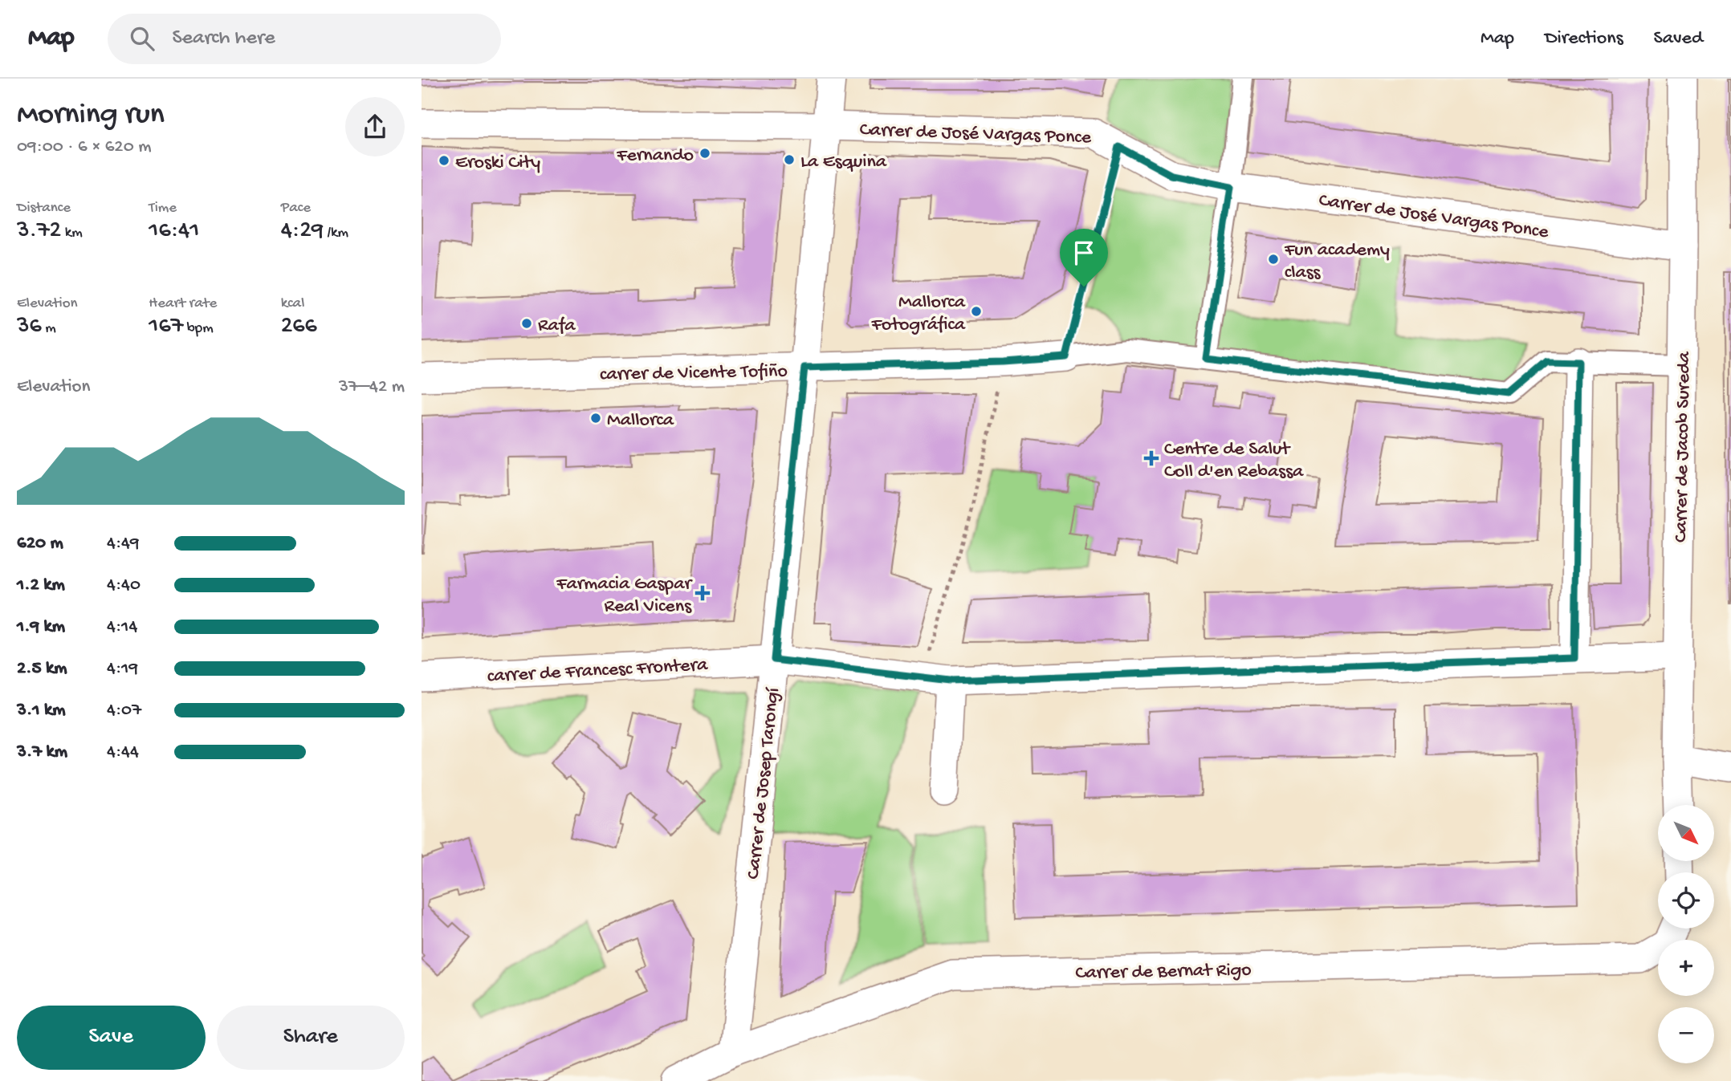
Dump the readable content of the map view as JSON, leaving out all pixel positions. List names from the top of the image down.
{
  "streets": {
    "street": [
      "Carrer de José Vargas Ponce",
      "carrer de Vicente Tofiño",
      "Carrer de Jacob Sureda",
      "carrer de Francesc Frontera",
      "Carrer de Josep Tarongí",
      "Carrer de Bernat Rigo"
    ]
  },
  "crossings": [
    ["Carrer de José Vargas Ponce", "Carrer de Jacob Sureda"],
    ["Carrer de José Vargas Ponce", "Carrer de Josep Tarongí"],
    ["carrer de Vicente Tofiño", "Carrer de Josep Tarongí"],
    ["Carrer de Jacob Sureda", "carrer de Francesc Frontera"],
    ["carrer de Francesc Frontera", "Carrer de Josep Tarongí"],
    ["Carrer de Josep Tarongí", "Carrer de Bernat Rigo"]
  ],
  "places": {
    "other": [
      "Fernando",
      "La Esquina",
      "Eroski City",
      "Fun academy class",
      "Mallorca Fotográfica",
      "Rafa",
      "Mallorca"
    ],
    "health": ["Centre de Salut Coll d'en Rebassa", "Farmacia Gaspar Real Vicens"]
  },
  "north": "bottom right",
  "page": {
    "header": "Map",
    "search": "Search here",
    "nav": ["Map", "Directions", "Saved"],
    "heading": ["Morning run", "09:00 · 6 × 620 m"],
    "stats": [
      ["Distance", "3.72 km"],
      ["Time", "16:41"],
      ["Pace", "4:29 /km"],
      ["Elevation", "36 m"],
      ["Heart rate", "167 bpm"],
      ["kcal", "266"]
    ],
    "chart": ["Elevation", "37–42 m"],
    "list": [
      {
        "name": "620 m",
        "note": "4:49"
      },
      {
        "name": "1.2 km",
        "note": "4:40"
      },
      {
        "name": "1.9 km",
        "note": "4:14"
      },
      {
        "name": "2.5 km",
        "note": "4:19"
      },
      {
        "name": "3.1 km",
        "note": "4:07"
      },
      {
        "name": "3.7 km",
        "note": "4:44"
      }
    ],
    "map_buttons": ["+", "−"],
    "buttons": ["Save", "Share"]
  }
}
